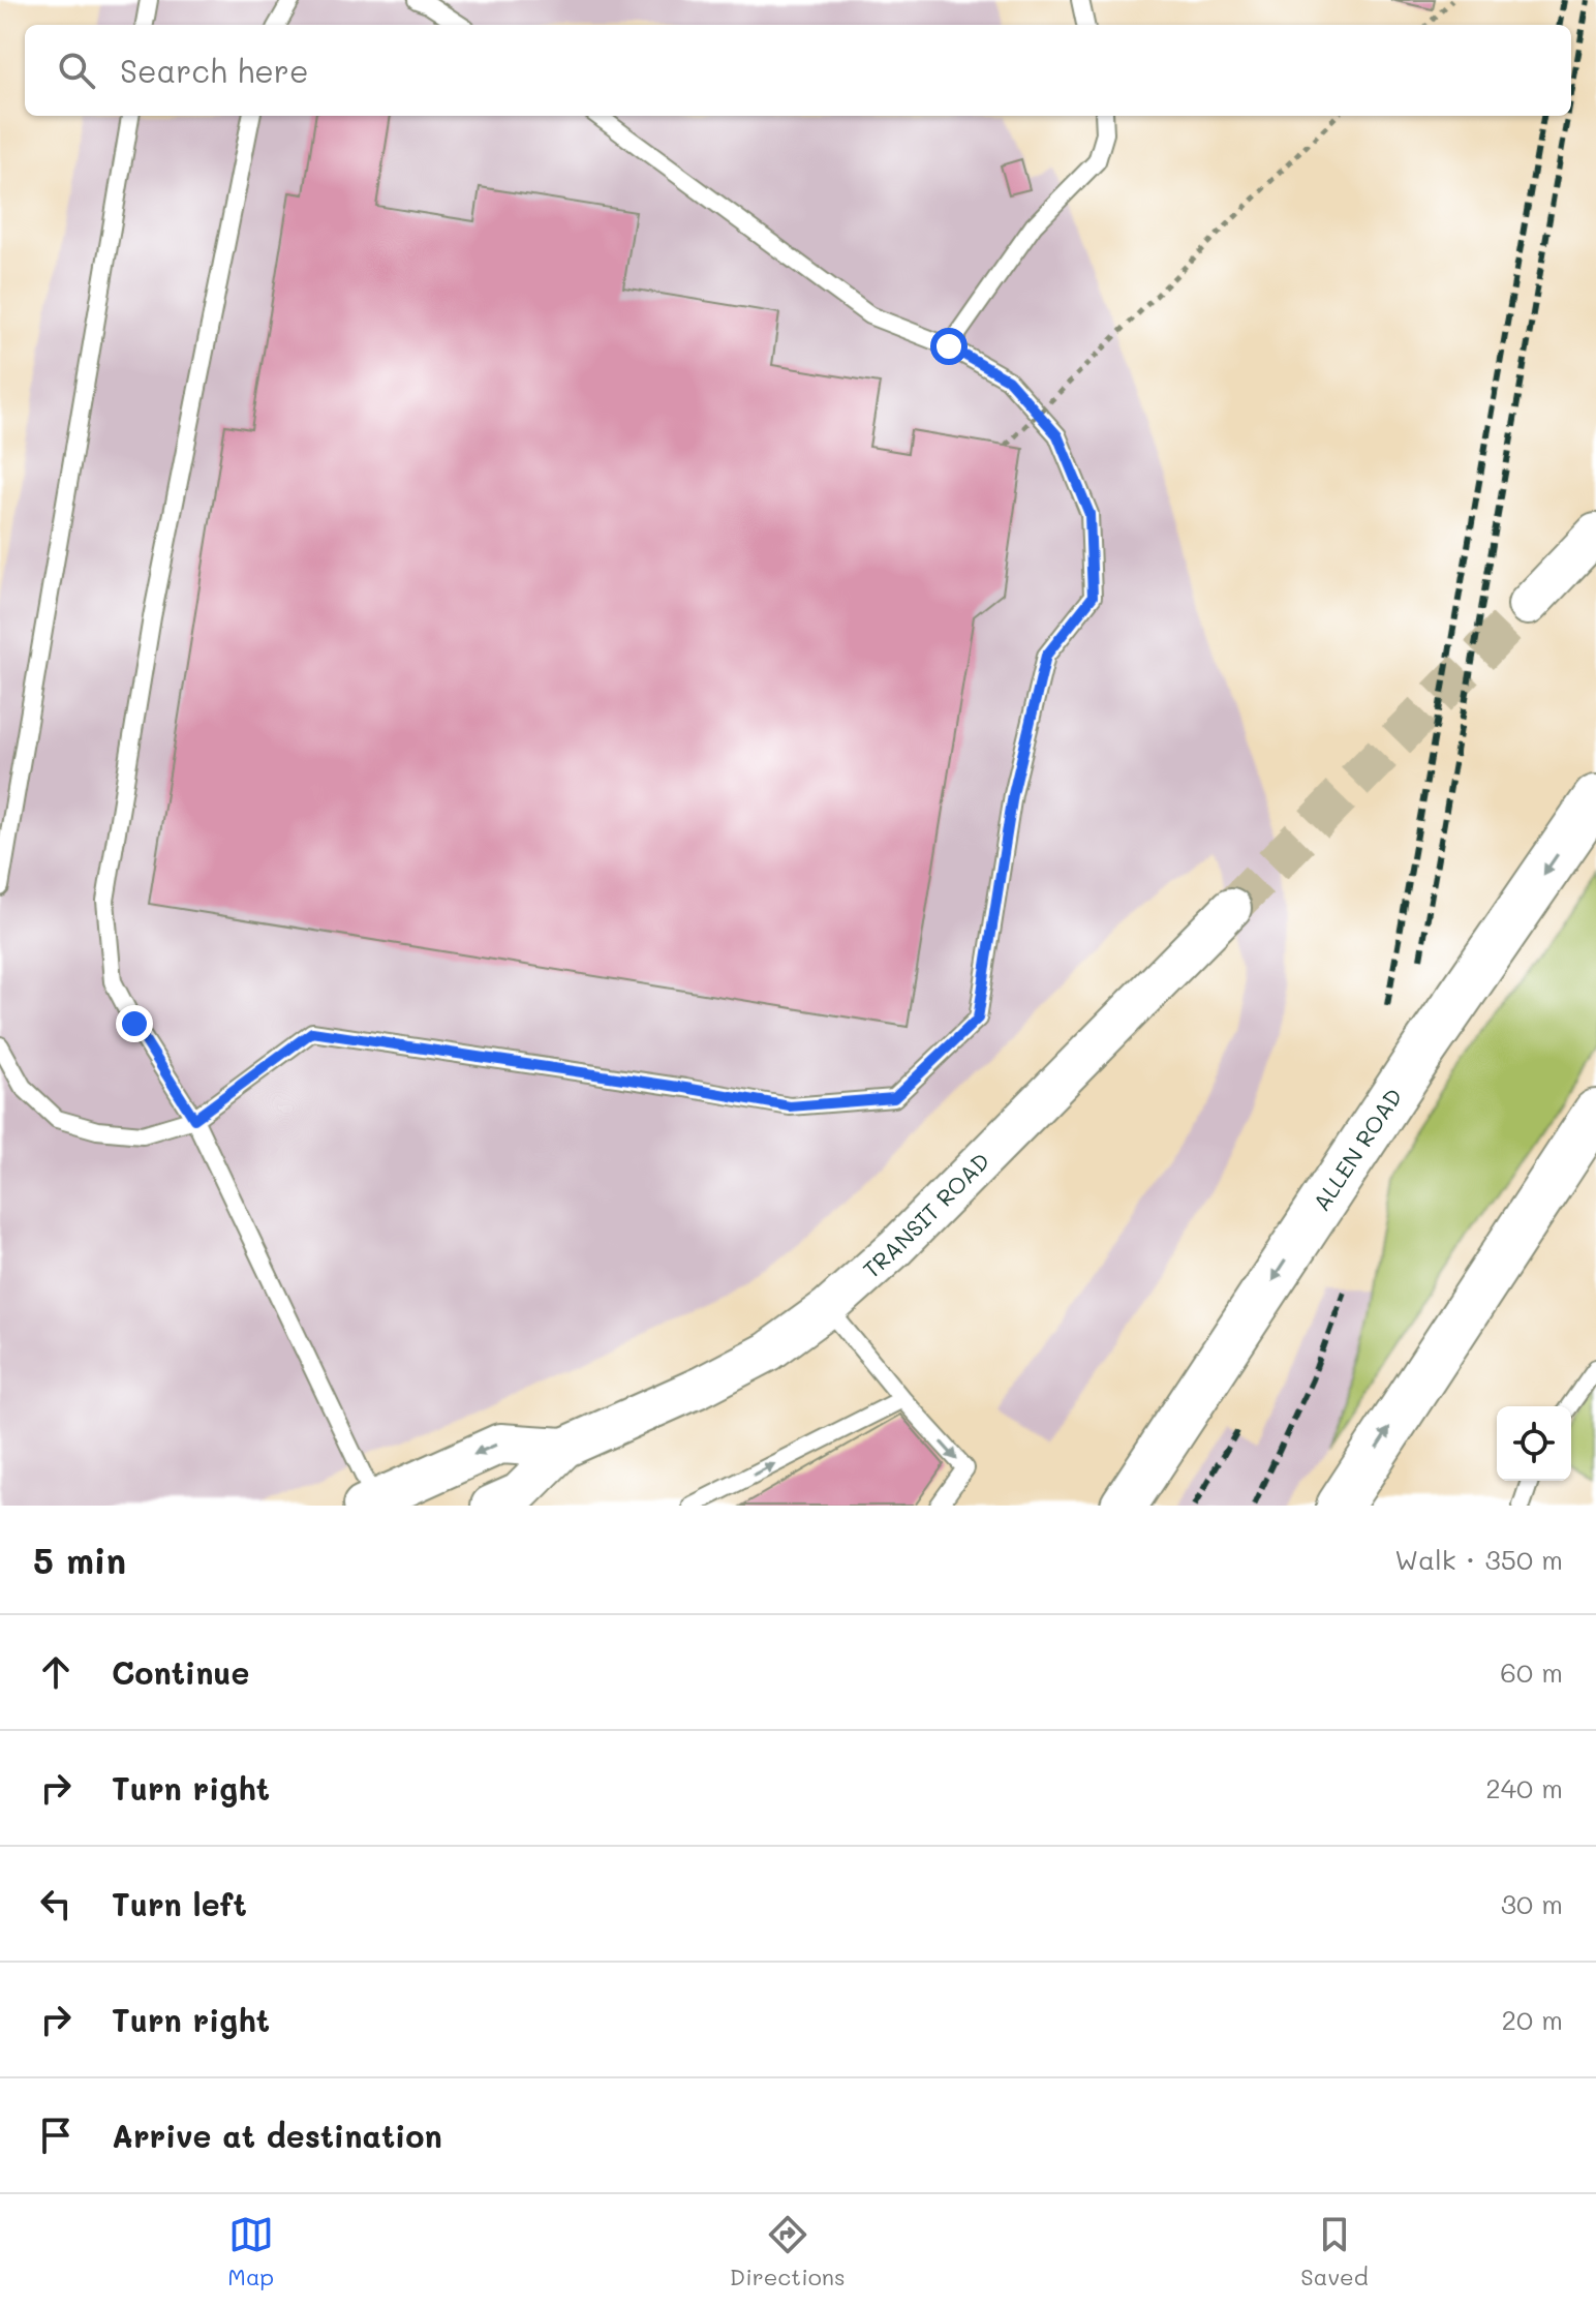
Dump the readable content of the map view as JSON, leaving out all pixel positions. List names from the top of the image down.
{
  "streets": {
    "highway": ["ALLEN ROAD"],
    "street": ["TRANSIT ROAD"]
  },
  "page": {
    "search": "Search here",
    "heading": ["5 min", "Walk · 350 m"],
    "list": [
      ["Continue", "60 m"],
      ["Turn right", "240 m"],
      ["Turn left", "30 m"],
      ["Turn right", "20 m"],
      "Arrive at destination"
    ],
    "nav": ["Map", "Directions", "Saved"]
  }
}
